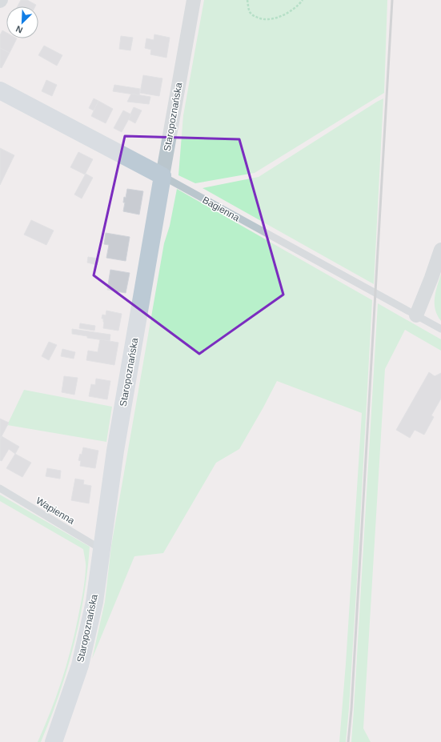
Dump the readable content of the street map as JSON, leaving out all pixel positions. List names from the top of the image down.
{
  "streets": {
    "street": ["Staropoznańska", "Bagienna"],
    "lane": ["Wapienna"]
  },
  "crossings": [
    ["Staropoznańska", "Bagienna"],
    ["Staropoznańska", "Wapienna"]
  ],
  "north": "bottom left"
}
